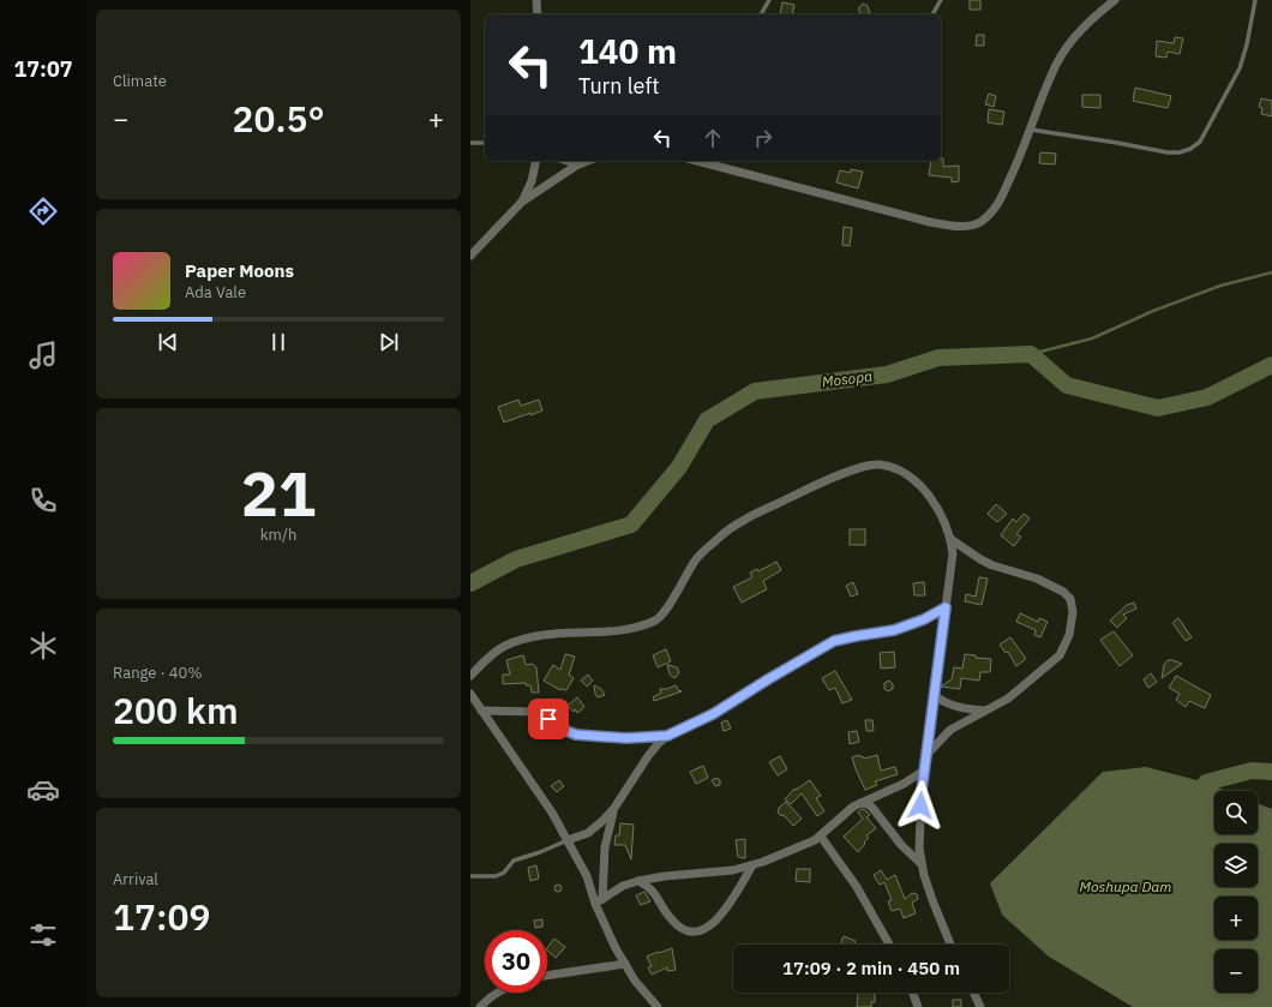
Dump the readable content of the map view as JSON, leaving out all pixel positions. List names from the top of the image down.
{
  "water": ["Mosopa", "Moshupa Dam"],
  "page": {
    "tabs": "17:07",
    "tile": [
      "Climate",
      ["21", "km/h"],
      ["Range · 40%", "200 km"],
      ["Arrival", "17:09"]
    ],
    "turn": ["140 m", "Turn left"],
    "heat": ["−", "20.5°", "+"],
    "song": ["Paper Moons", "Ada Vale"],
    "map_buttons": ["+", "−"],
    "limit": "30",
    "trip": "17:09 · 2 min · 450 m"
  }
}
